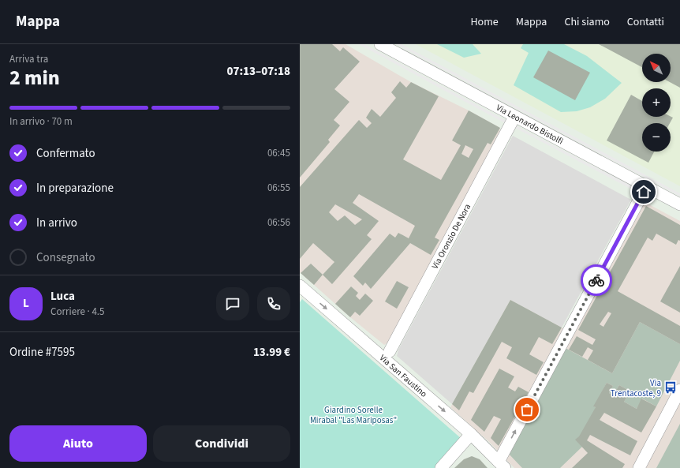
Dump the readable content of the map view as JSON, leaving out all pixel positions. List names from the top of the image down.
{
  "streets": {
    "street": ["Via Leonardo Bistolfi", "Via Oronzio De Nora", "Via San Faustino"]
  },
  "one_way": ["Via San Faustino"],
  "parks": ["Giardino Sorelle Mirabal \"Las Mariposas\""],
  "places": {
    "bus stop": ["Via Trentacoste, 9"]
  },
  "north": "top left",
  "page": {
    "header": "Mappa",
    "nav": [
      "Home",
      "Mappa",
      "Chi siamo",
      "Contatti"
    ],
    "heading": ["2 min", "Arriva tra", "07:13–07:18"],
    "panel": [
      "Luca",
      "Corriere · 4.5",
      "Ordine #7595",
      "13.99 €"
    ],
    "map_buttons": ["+", "−"],
    "bar": "In arrivo · 70 m",
    "list": [
      ["Confermato", "06:45"],
      ["In preparazione", "06:55"],
      ["In arrivo", "06:56"],
      "Consegnato"
    ],
    "round": "L",
    "buttons": ["Aiuto", "Condividi"]
  }
}
